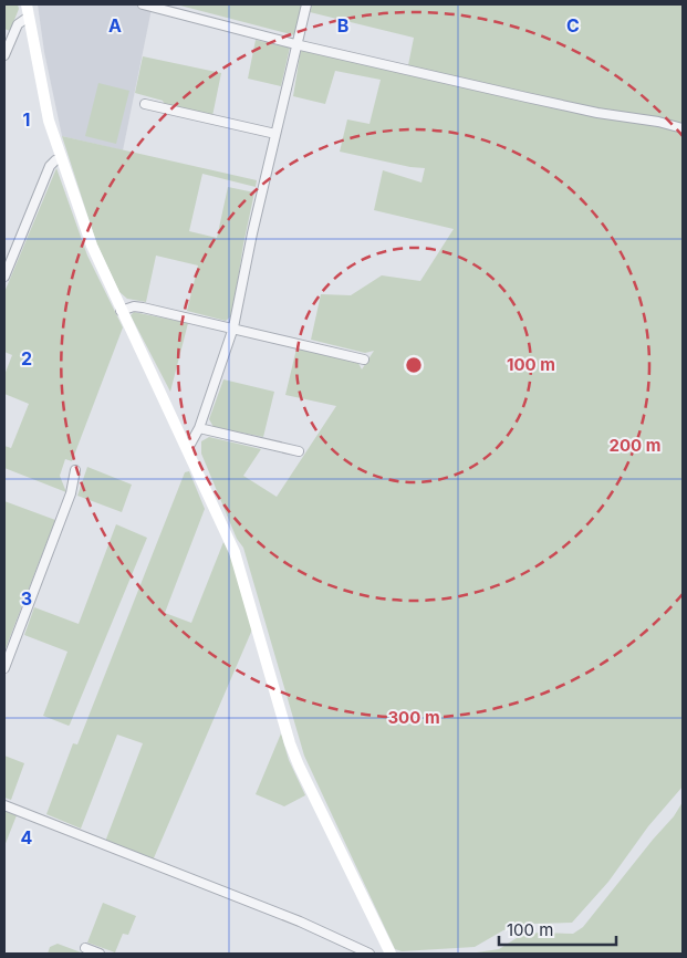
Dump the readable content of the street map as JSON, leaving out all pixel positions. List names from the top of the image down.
{
  "scale_bar": "100 m",
  "grid": {
    "columns": ["A", "B", "C"],
    "rows": [
      "1",
      "2",
      "3",
      "4"
    ]
  },
  "rings": ["100 m", "200 m", "300 m"]
}
